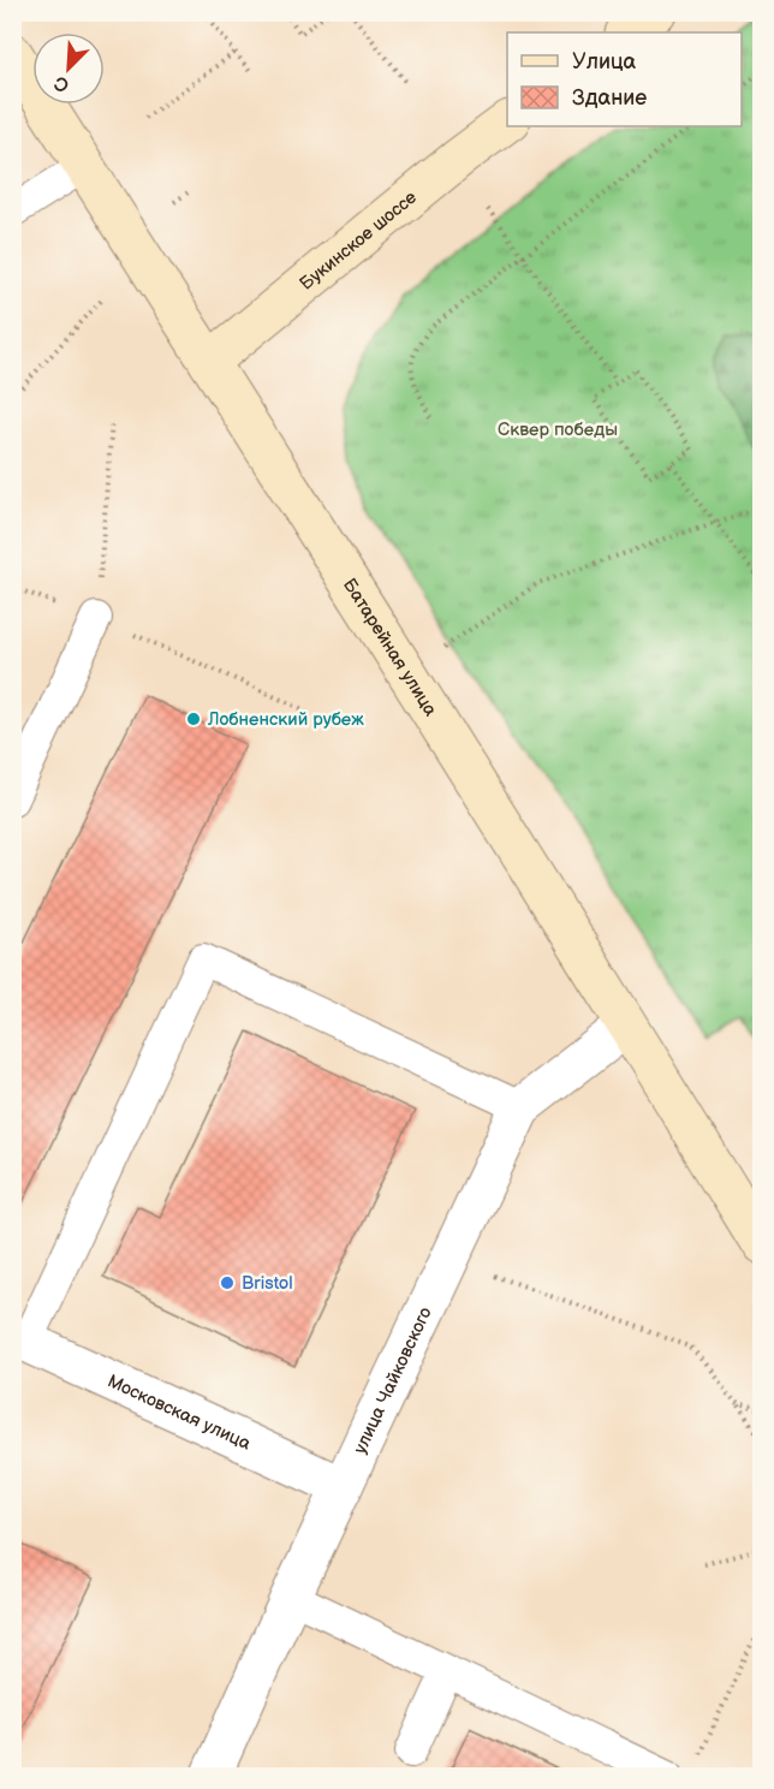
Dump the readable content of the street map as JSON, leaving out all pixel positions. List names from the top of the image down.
{
  "streets": {
    "main road": ["Букинское шоссе", "Батарейная улица"],
    "street": ["улица Чайковского", "Московская улица"]
  },
  "crossings": [
    ["Букинское шоссе", "Батарейная улица"],
    ["Батарейная улица", "улица Чайковского"],
    ["улица Чайковского", "Московская улица"]
  ],
  "parks": ["Сквер победы"],
  "places": ["Лобненский рубеж", "Bristol"],
  "legend": ["Улица", "Здание"],
  "north": "bottom left"
}
